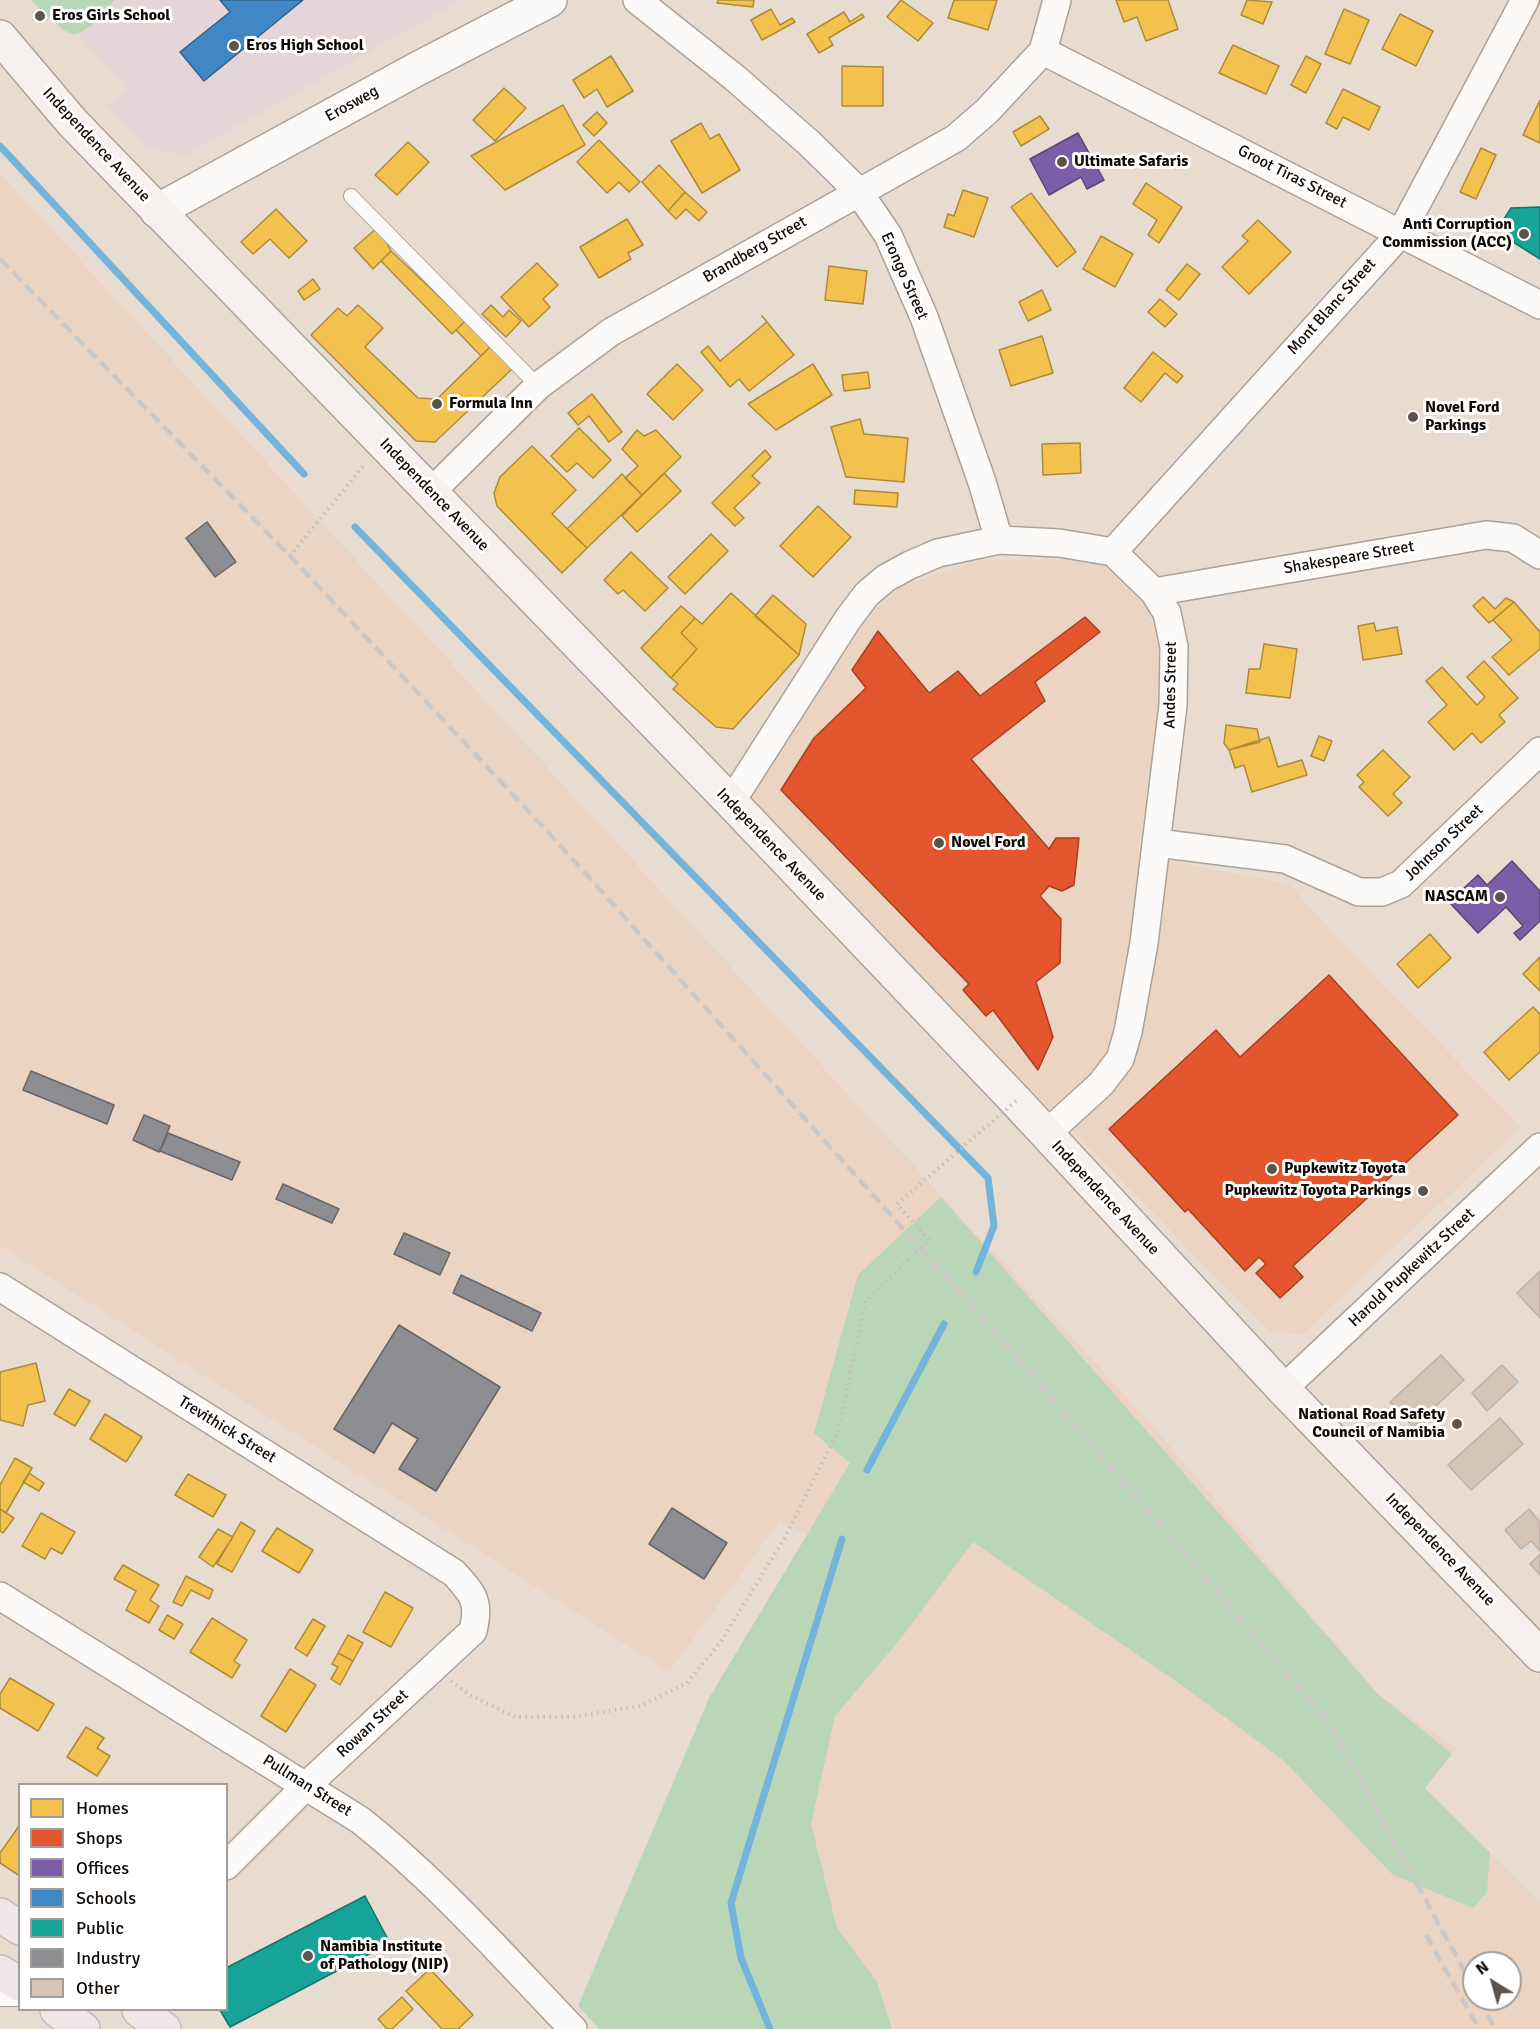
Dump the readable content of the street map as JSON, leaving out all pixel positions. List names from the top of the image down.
{
  "streets": {
    "main road": ["Independence Avenue"],
    "street": [
      "Erosweg",
      "Groot Tiras Street",
      "Brandberg Street",
      "Erongo Street",
      "Mont Blanc Street",
      "Shakespeare Street",
      "Andes Street",
      "Johnson Street",
      "Harold Pupkewitz Street",
      "Trevithick Street",
      "Rowan Street",
      "Pullman Street"
    ]
  },
  "crossings": [
    ["Erosweg", "Independence Avenue"],
    ["Independence Avenue", "Brandberg Street"],
    ["Independence Avenue", "Andes Street"],
    ["Independence Avenue", "Harold Pupkewitz Street"],
    ["Groot Tiras Street", "Brandberg Street"],
    ["Groot Tiras Street", "Mont Blanc Street"],
    ["Brandberg Street", "Erongo Street"],
    ["Mont Blanc Street", "Andes Street"],
    ["Shakespeare Street", "Andes Street"],
    ["Andes Street", "Johnson Street"],
    ["Trevithick Street", "Rowan Street"],
    ["Rowan Street", "Pullman Street"]
  ],
  "places": [
    "Eros Girls School",
    "Eros High School",
    "Ultimate Safaris",
    "Anti Corruption Commission (ACC)",
    "Formula Inn",
    "Novel Ford Parkings",
    "Novel Ford",
    "NASCAM",
    "Pupkewitz Toyota",
    "Pupkewitz Toyota Parkings",
    "National Road Safety Council of Namibia",
    "Namibia Institute of Pathology (NIP)"
  ],
  "legend": [
    "Homes",
    "Shops",
    "Offices",
    "Schools",
    "Public",
    "Industry",
    "Other"
  ],
  "north": "top left"
}
